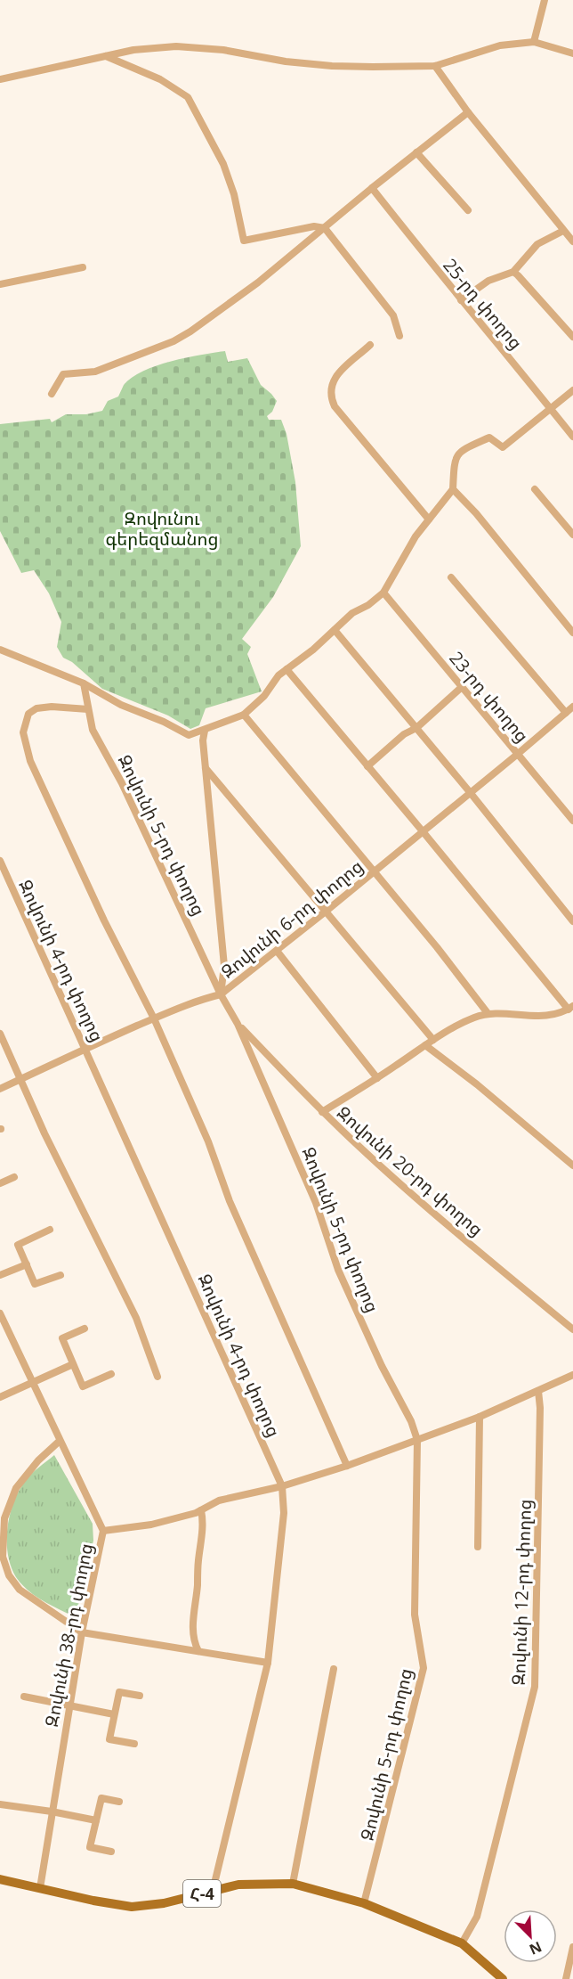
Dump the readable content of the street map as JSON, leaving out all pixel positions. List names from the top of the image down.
{
  "streets": {
    "main road": ["Հ-4"],
    "street": [
      "25-րդ փողոց",
      "23-րդ փողոց",
      "Զովունի 5-րդ փողոց",
      "Զովունի 6-րդ փողոց",
      "Զովունի 4-րդ փողոց",
      "Զովունի 20-րդ փողոց",
      "Զովունի 12-րդ փողոց",
      "Զովունի 38-րդ փողոց"
    ]
  },
  "crossings": [
    ["23-րդ փողոց", "Զովունի 6-րդ փողոց"],
    ["Զովունի 5-րդ փողոց", "Զովունի 6-րդ փողոց"],
    ["Զովունի 5-րդ փողոց", "Զովունի 20-րդ փողոց"],
    ["Զովունի 5-րդ փողոց", "Հ-4"],
    ["Զովունի 6-րդ փողոց", "Զովունի 4-րդ փողոց"],
    ["Զովունի 4-րդ փողոց", "Հ-4"],
    ["Զովունի 12-րդ փողոց", "Հ-4"],
    ["Զովունի 38-րդ փողոց", "Հ-4"]
  ],
  "parks": ["Զովունու գերեզմանոց"],
  "north": "bottom right"
}
